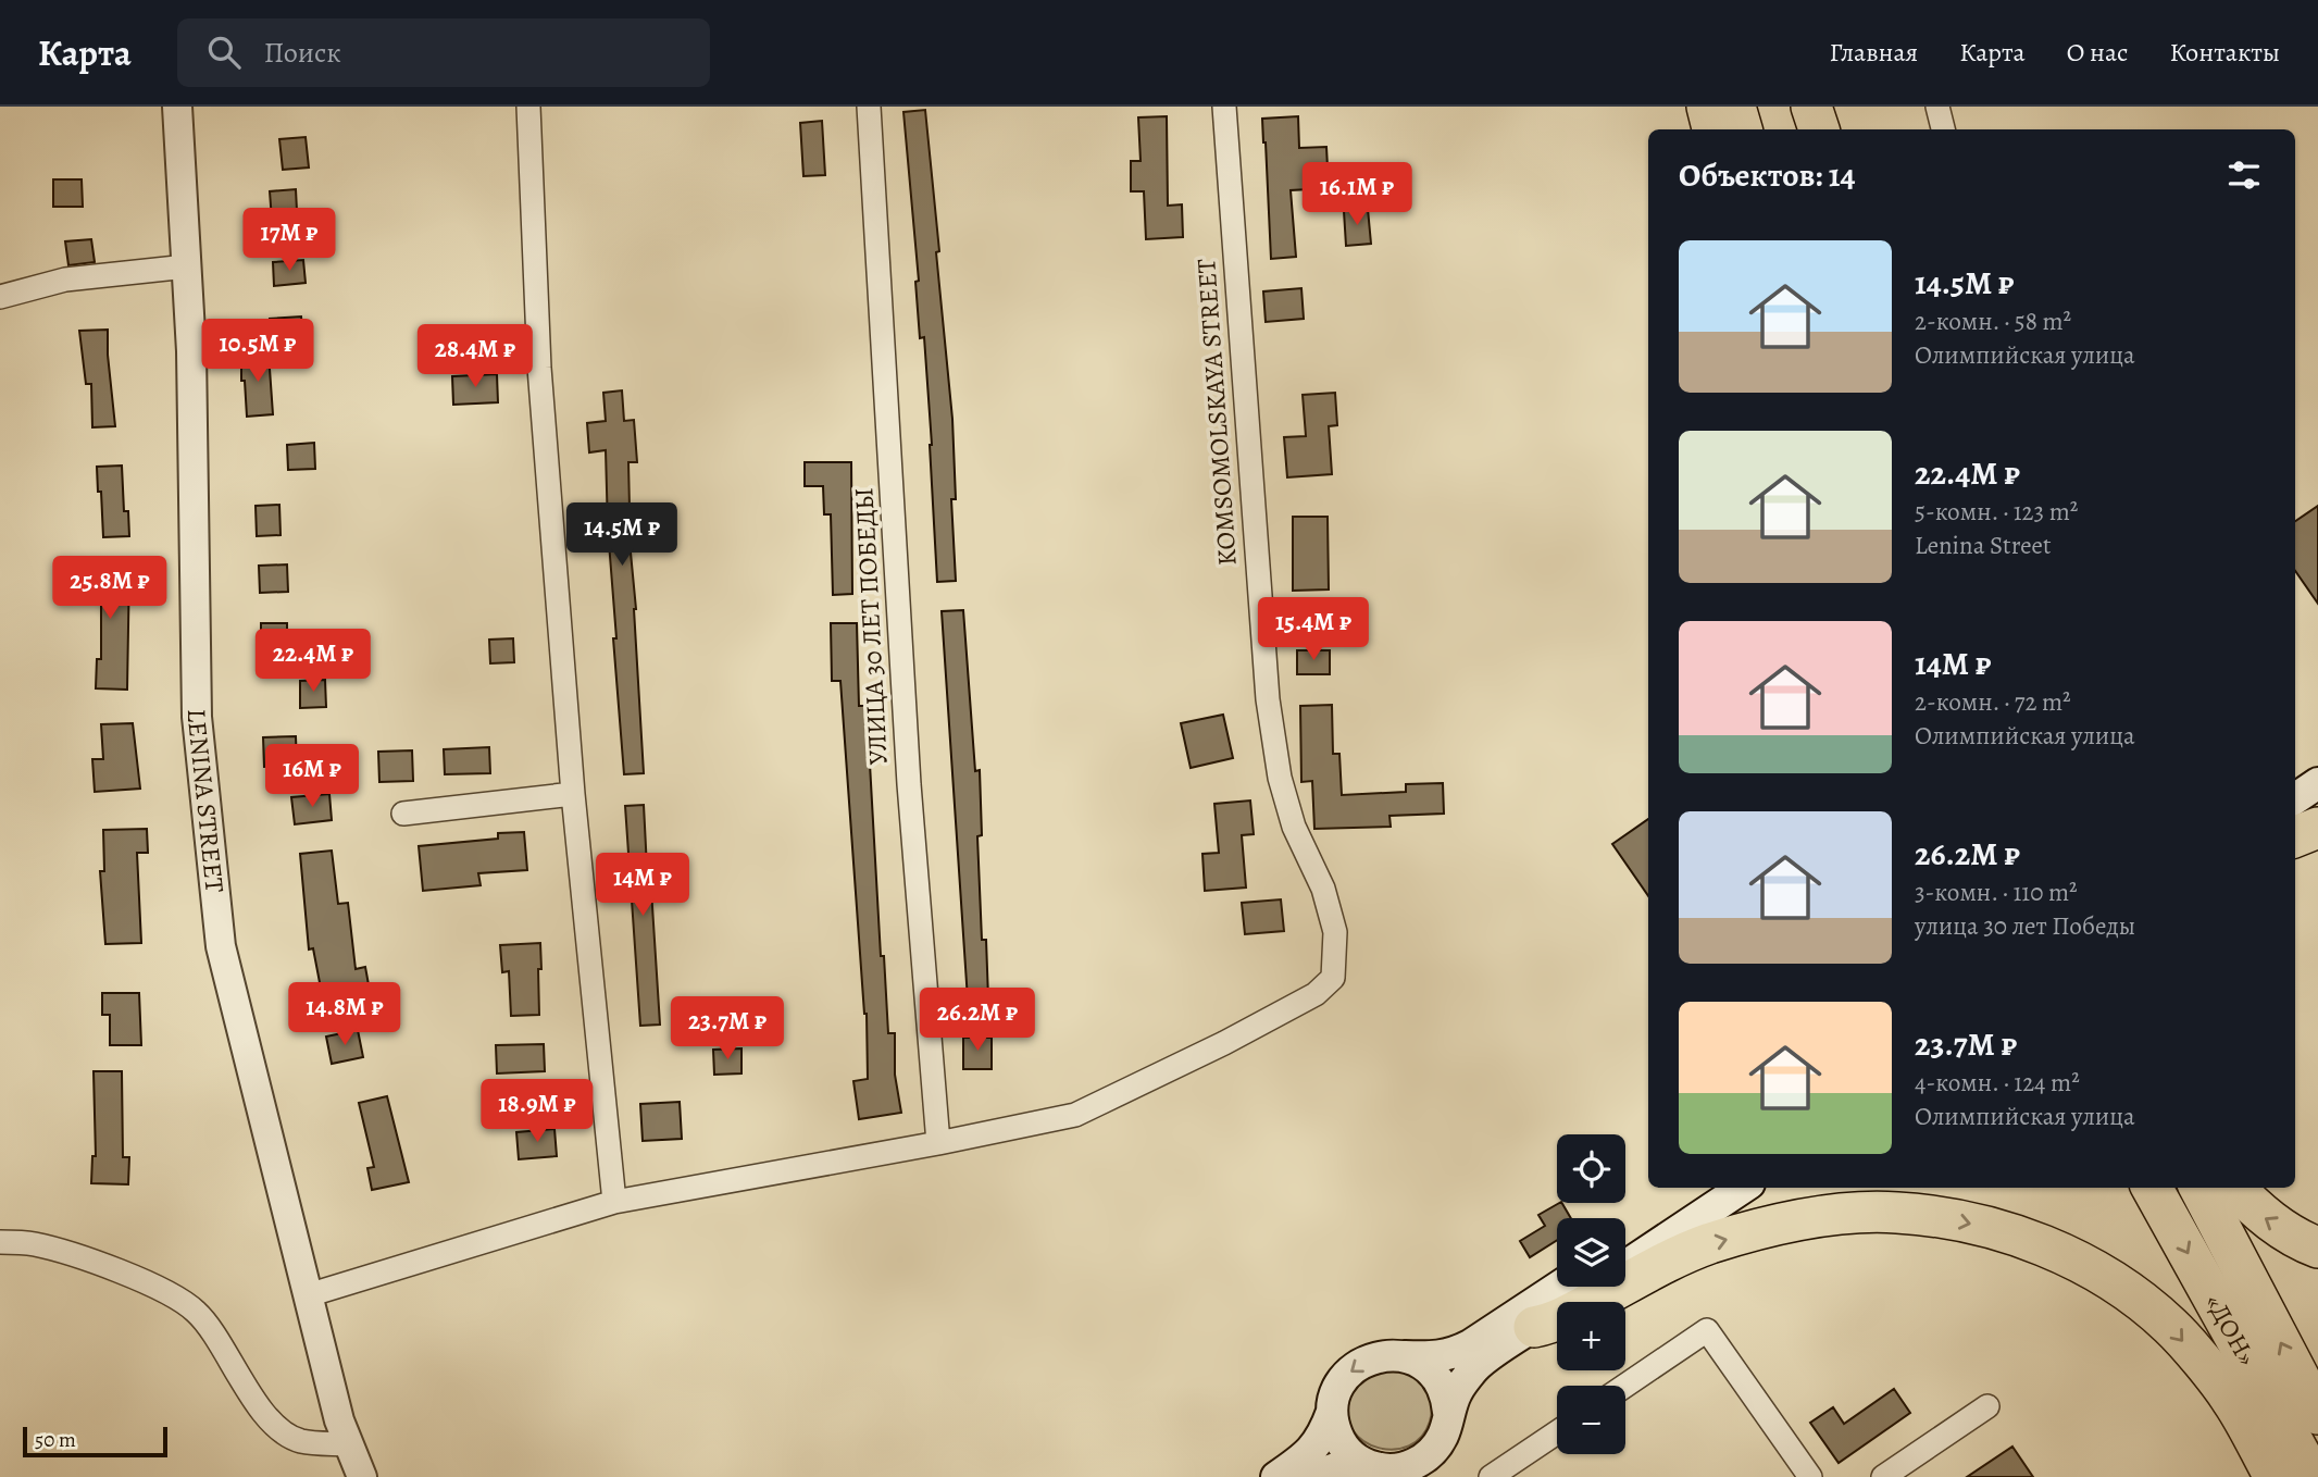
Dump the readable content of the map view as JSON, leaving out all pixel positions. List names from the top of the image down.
{
  "streets": {
    "highway": ["«ДОН»"],
    "street": ["KOMSOMOLSKAYA STREET", "УЛИЦА 30 ЛЕТ ПОБЕДЫ", "LENINA STREET"]
  },
  "crossings": [
    ["KOMSOMOLSKAYA STREET", "УЛИЦА 30 ЛЕТ ПОБЕДЫ"]
  ],
  "scale_bar": "50 m",
  "page": {
    "header": "Карта",
    "search": "Поиск",
    "nav": [
      "Главная",
      "Карта",
      "О нас",
      "Контакты"
    ],
    "heading": "Объектов: 14",
    "price": [
      "16.1M ₽",
      "17M ₽",
      "10.5M ₽",
      "28.4M ₽",
      "14.5M ₽",
      "25.8M ₽",
      "15.4M ₽",
      "22.4M ₽",
      "16M ₽",
      "14M ₽",
      "14.8M ₽",
      "26.2M ₽",
      "23.7M ₽",
      "18.9M ₽"
    ],
    "list": [
      {
        "name": "14.5M ₽",
        "note": "2-комн. · 58 m² · Олимпийская улица"
      },
      {
        "name": "22.4M ₽",
        "note": "5-комн. · 123 m² · Lenina Street"
      },
      {
        "name": "14M ₽",
        "note": "2-комн. · 72 m² · Олимпийская улица"
      },
      {
        "name": "26.2M ₽",
        "note": "3-комн. · 110 m² · улица 30 лет Победы"
      },
      {
        "name": "23.7M ₽",
        "note": "4-комн. · 124 m² · Олимпийская улица"
      }
    ],
    "map_buttons": ["+", "−"],
    "scale": "50 m"
  }
}
